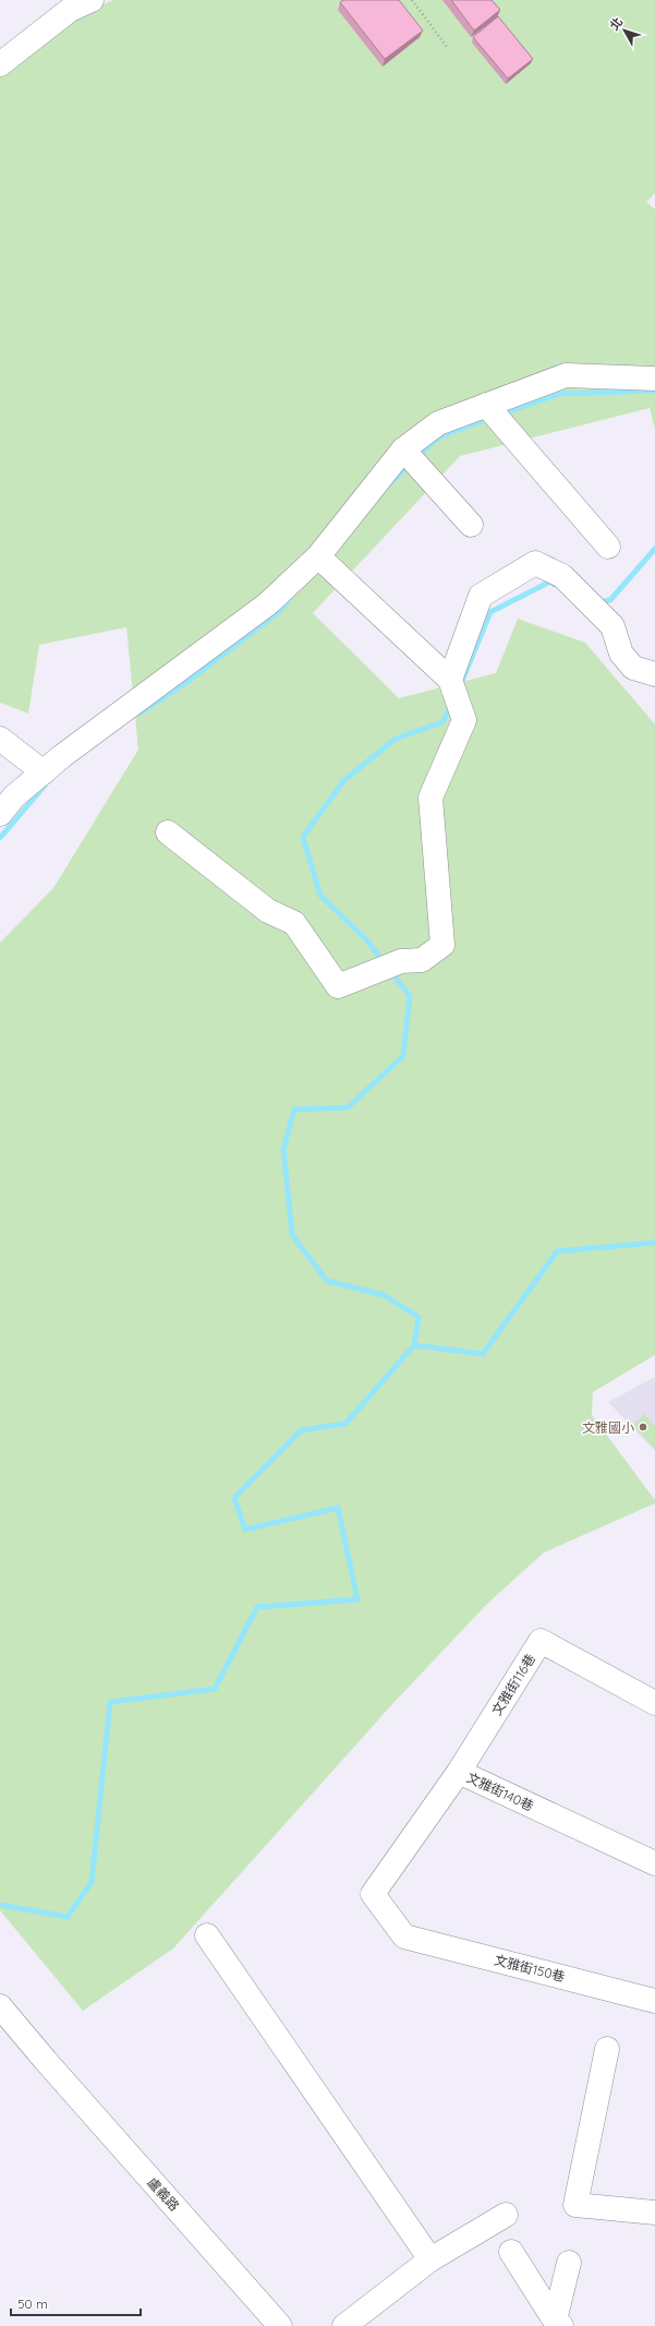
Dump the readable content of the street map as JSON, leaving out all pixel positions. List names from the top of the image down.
{
  "streets": {
    "street": [
      "文雅街116巷",
      "文雅街140巷",
      "文雅街150巷",
      "盧義路"
    ]
  },
  "crossings": [
    ["文雅街116巷", "文雅街140巷"],
    ["文雅街140巷", "文雅街150巷"]
  ],
  "places": ["文雅國小"],
  "scale_bar": "50 m",
  "north": "top left"
}
